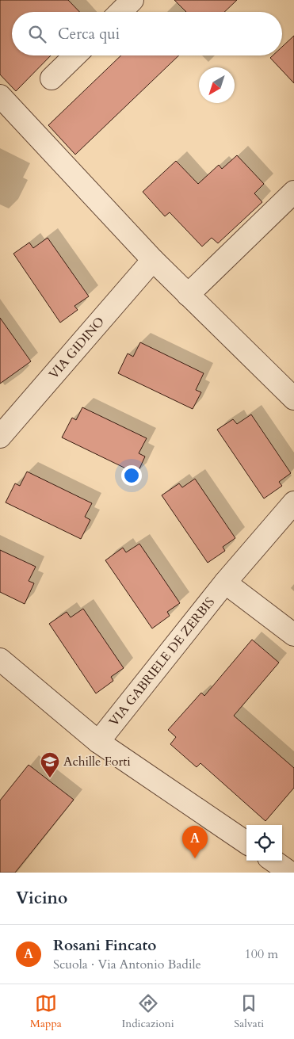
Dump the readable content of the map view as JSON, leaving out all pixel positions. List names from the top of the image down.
{
  "streets": {
    "street": ["VIA GIDINO", "VIA GABRIELE DE ZERBIS"]
  },
  "places": {
    "school or university": ["Achille Forti"]
  },
  "north": "bottom left",
  "page": {
    "search": "Cerca qui",
    "pins": "A",
    "heading": "Vicino",
    "list": [
      {
        "mark": "A",
        "name": "Rosani Fincato",
        "note": "Scuola · Via Antonio Badile",
        "value": "100 m"
      }
    ],
    "nav": ["Mappa", "Indicazioni", "Salvati"]
  }
}
